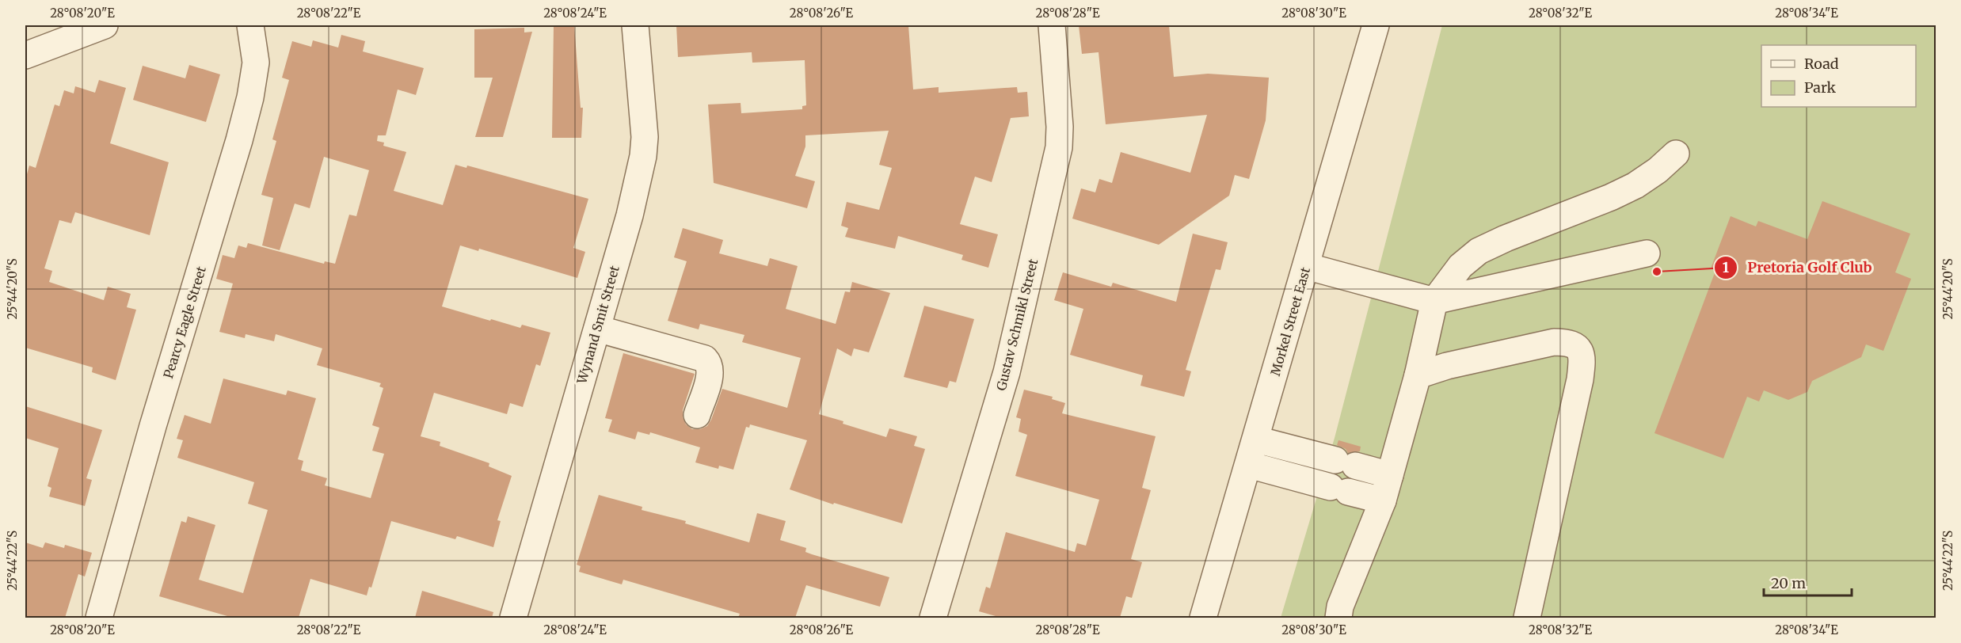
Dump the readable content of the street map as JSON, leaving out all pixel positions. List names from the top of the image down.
{
  "streets": {
    "street": [
      "Morkel Street East",
      "Pearcy Eagle Street",
      "Wynand Smit Street",
      "Gustav Schmikl Street"
    ]
  },
  "places": ["Pretoria Golf Club"],
  "legend": ["Road", "Park"],
  "scale_bar": "20 m",
  "coordinates": [
    "28°08'20\"E",
    "28°08'22\"E",
    "28°08'24\"E",
    "28°08'26\"E",
    "28°08'28\"E",
    "28°08'30\"E",
    "28°08'32\"E",
    "28°08'34\"E",
    "25°44'20\"S",
    "25°44'22\"S"
  ]
}
